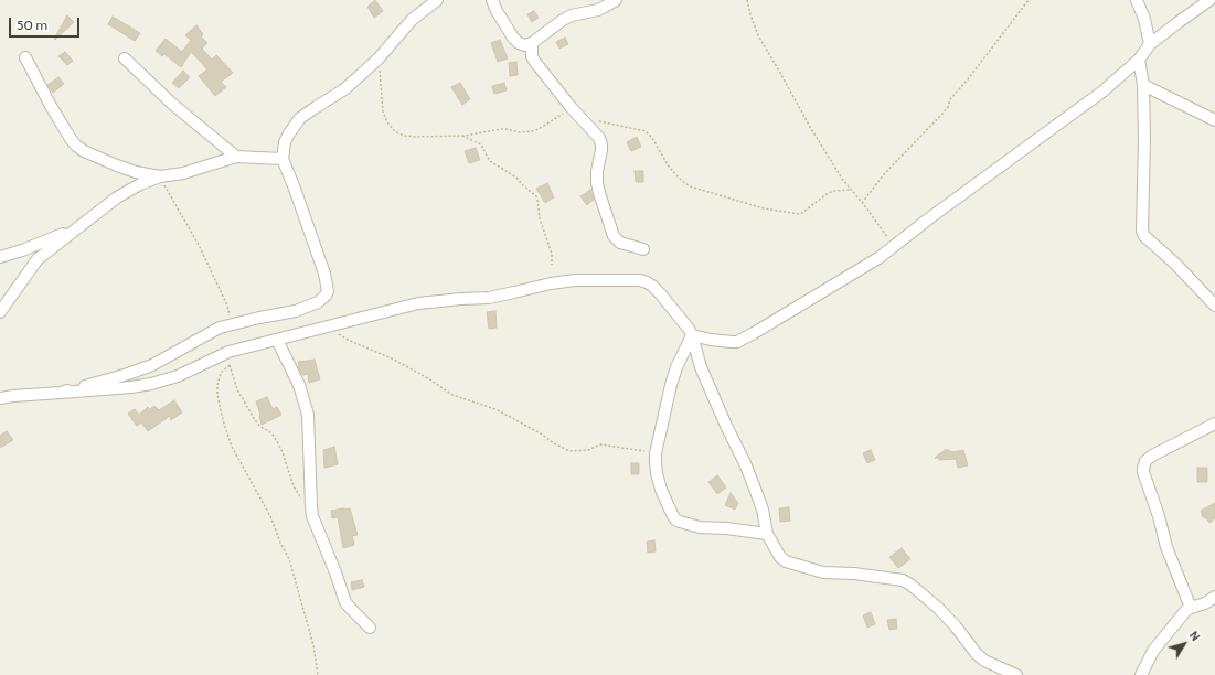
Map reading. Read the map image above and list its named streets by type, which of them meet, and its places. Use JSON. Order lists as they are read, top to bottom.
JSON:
{
  "scale_bar": "50 m",
  "north": "top right"
}
